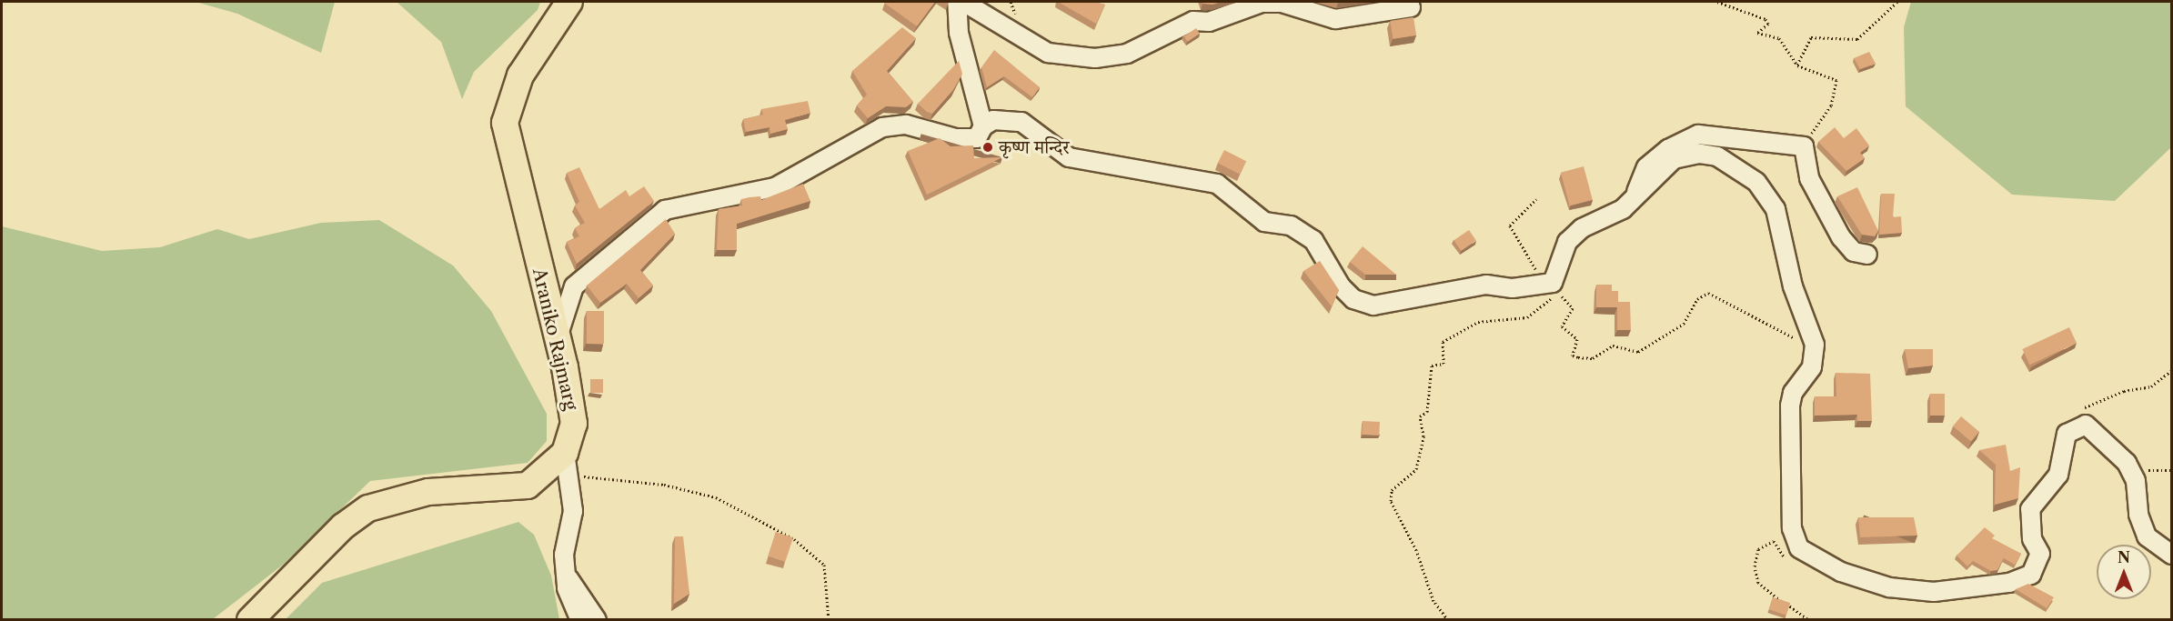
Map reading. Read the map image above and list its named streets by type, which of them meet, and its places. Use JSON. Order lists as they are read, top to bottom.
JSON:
{
  "streets": {
    "highway": ["Araniko Rajmarg"]
  },
  "places": ["कृष्ण मन्दिर"],
  "north": "top"
}
